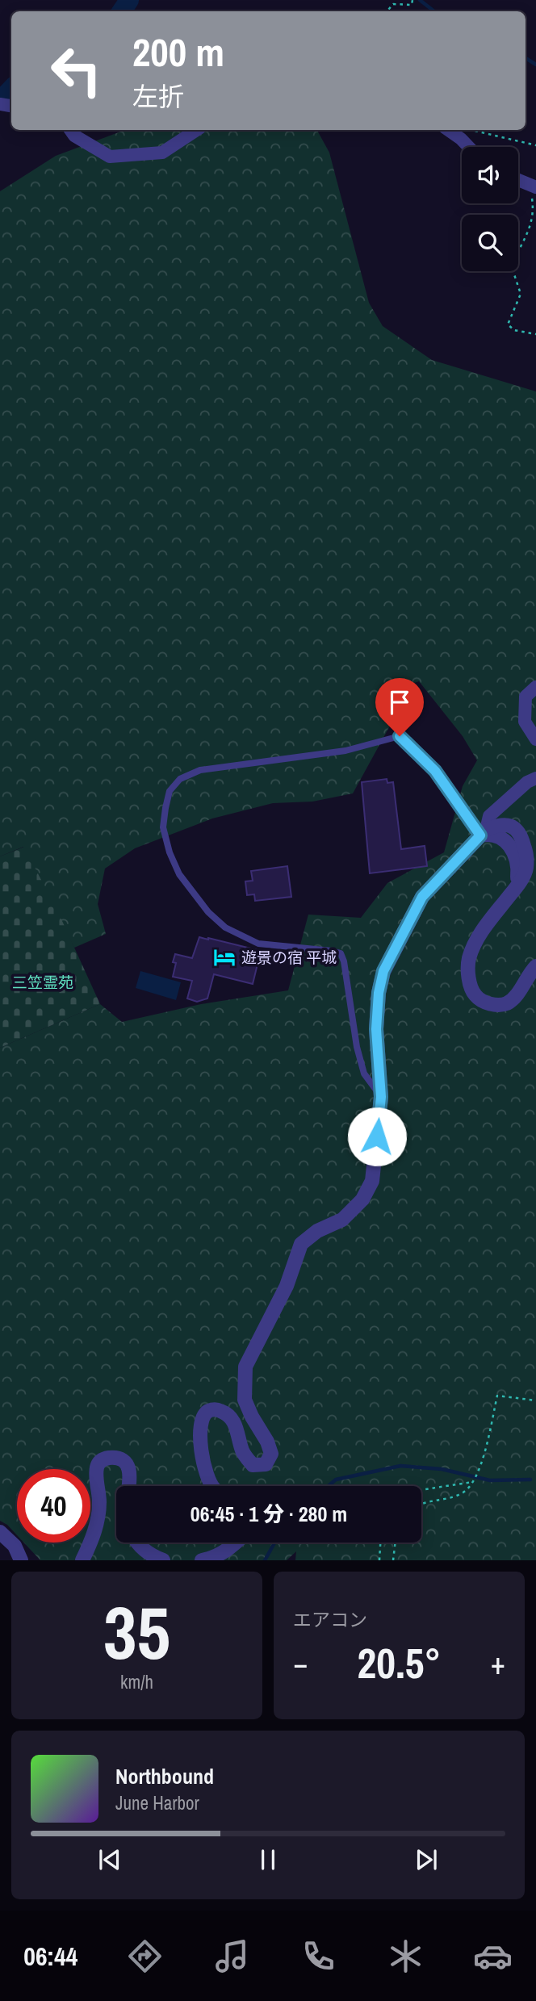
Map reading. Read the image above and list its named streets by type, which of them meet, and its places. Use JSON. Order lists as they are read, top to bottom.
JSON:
{
  "parks": ["三笠霊苑"],
  "places": {
    "hotel": ["遊景の宿 平城"]
  },
  "page": {
    "turn": ["200 m", "左折"],
    "limit": "40",
    "trip": "06:45 · 1 分 · 280 m",
    "tile": [
      ["35", "km/h"],
      "エアコン"
    ],
    "heat": ["−", "20.5°", "+"],
    "song": ["Northbound", "June Harbor"],
    "tabs": "06:44"
  }
}
